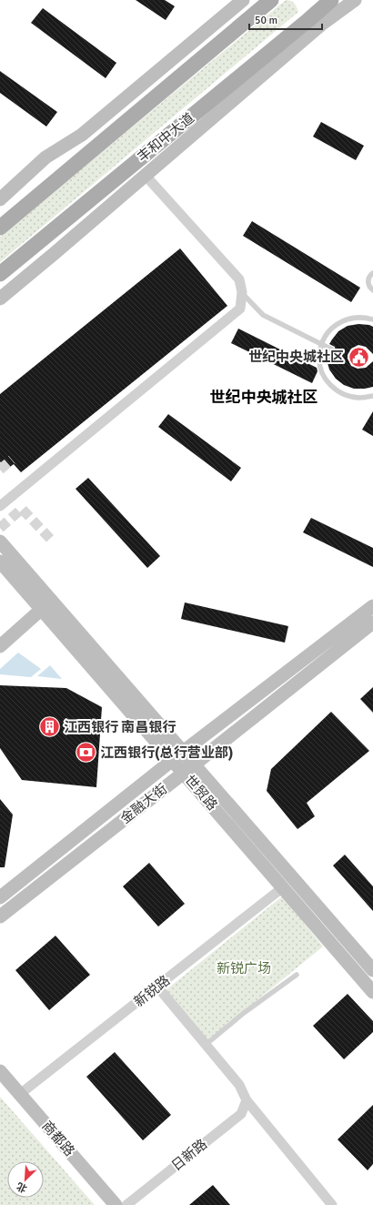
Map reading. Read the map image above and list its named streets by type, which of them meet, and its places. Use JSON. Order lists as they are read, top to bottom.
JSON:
{
  "streets": {
    "main road": [
      "丰和中大道",
      "世贸路",
      "金融大街",
      "商都路"
    ],
    "street": ["新锐路", "日新路"]
  },
  "crossings": [
    ["世贸路", "金融大街"],
    ["世贸路", "新锐路"],
    ["新锐路", "商都路"]
  ],
  "districts": ["世纪中央城社区"],
  "parks": ["新锐广场"],
  "places": {
    "public building": ["世纪中央城社区"],
    "building": ["江西银行 南昌银行"],
    "bank": ["江西银行(总行营业部)"]
  },
  "scale_bar": "50 m",
  "north": "bottom left"
}
